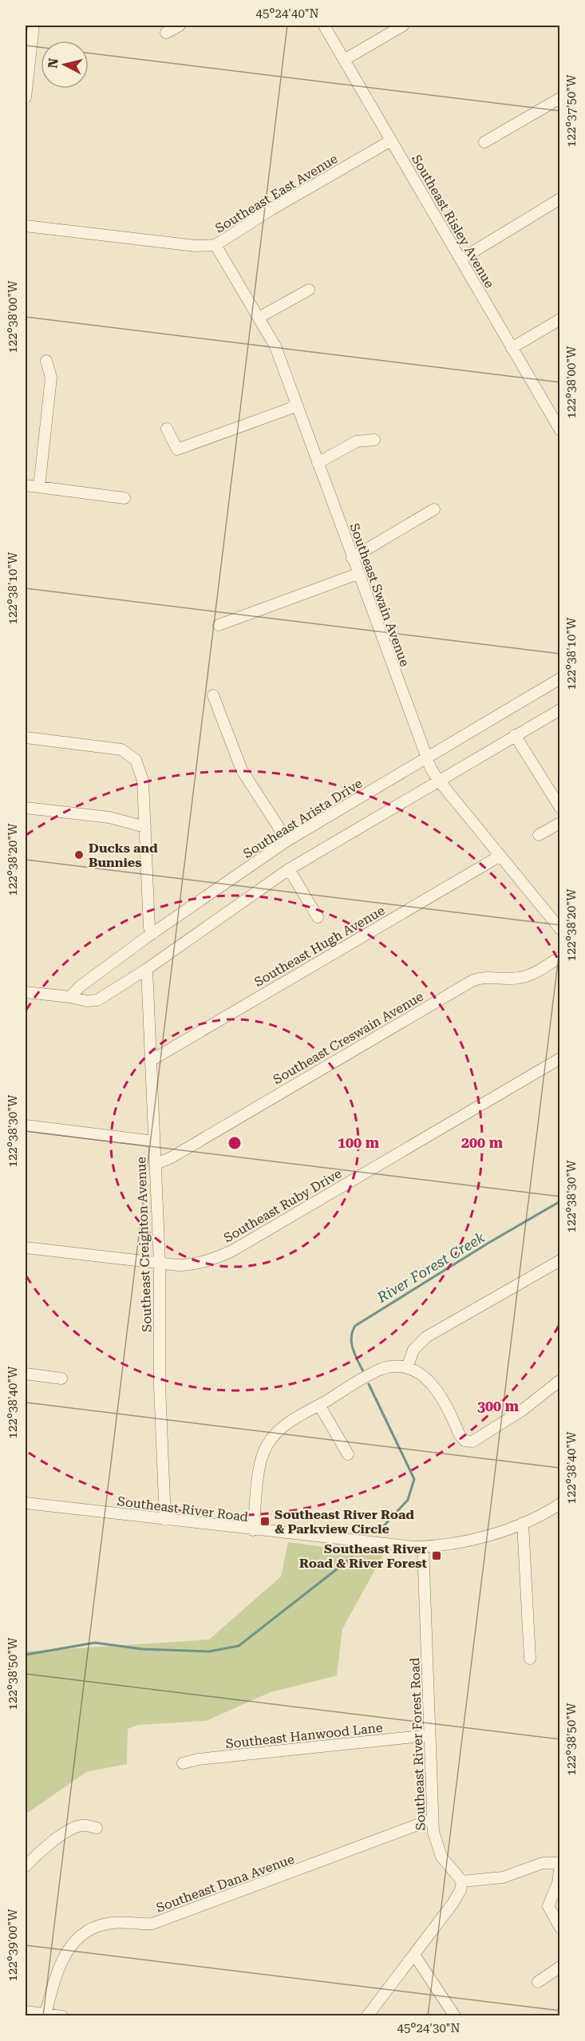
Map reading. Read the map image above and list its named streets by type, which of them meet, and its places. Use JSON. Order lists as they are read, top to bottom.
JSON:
{
  "streets": {
    "street": [
      "Southeast East Avenue",
      "Southeast Risley Avenue",
      "Southeast Swain Avenue",
      "Southeast Arista Drive",
      "Southeast Hugh Avenue",
      "Southeast Creswain Avenue",
      "Southeast Ruby Drive",
      "Southeast Creighton Avenue",
      "Southeast River Road",
      "Southeast Hanwood Lane",
      "Southeast River Forest Road",
      "Southeast Dana Avenue"
    ]
  },
  "crossings": [
    ["Southeast East Avenue", "Southeast Risley Avenue"],
    ["Southeast East Avenue", "Southeast Swain Avenue"],
    ["Southeast Swain Avenue", "Southeast Arista Drive"],
    ["Southeast Swain Avenue", "Southeast Hugh Avenue"],
    ["Southeast Hugh Avenue", "Southeast Creighton Avenue"],
    ["Southeast Creswain Avenue", "Southeast Creighton Avenue"],
    ["Southeast Ruby Drive", "Southeast Creighton Avenue"],
    ["Southeast Creighton Avenue", "Southeast River Road"],
    ["Southeast River Road", "Southeast River Forest Road"],
    ["Southeast Hanwood Lane", "Southeast River Forest Road"],
    ["Southeast River Forest Road", "Southeast Dana Avenue"]
  ],
  "water": ["River Forest Creek"],
  "places": {
    "other": ["Ducks and Bunnies"],
    "transit": ["Southeast River Road & Parkview Circle", "Southeast River Road & River Forest"]
  },
  "north": "left",
  "coordinates": [
    "45°24'40\"N",
    "122°37'50\"W",
    "122°38'00\"W",
    "122°38'10\"W",
    "122°38'20\"W",
    "122°38'30\"W",
    "122°38'40\"W",
    "122°38'50\"W",
    "122°39'00\"W",
    "45°24'30\"N"
  ],
  "rings": ["100 m", "200 m", "300 m"]
}
